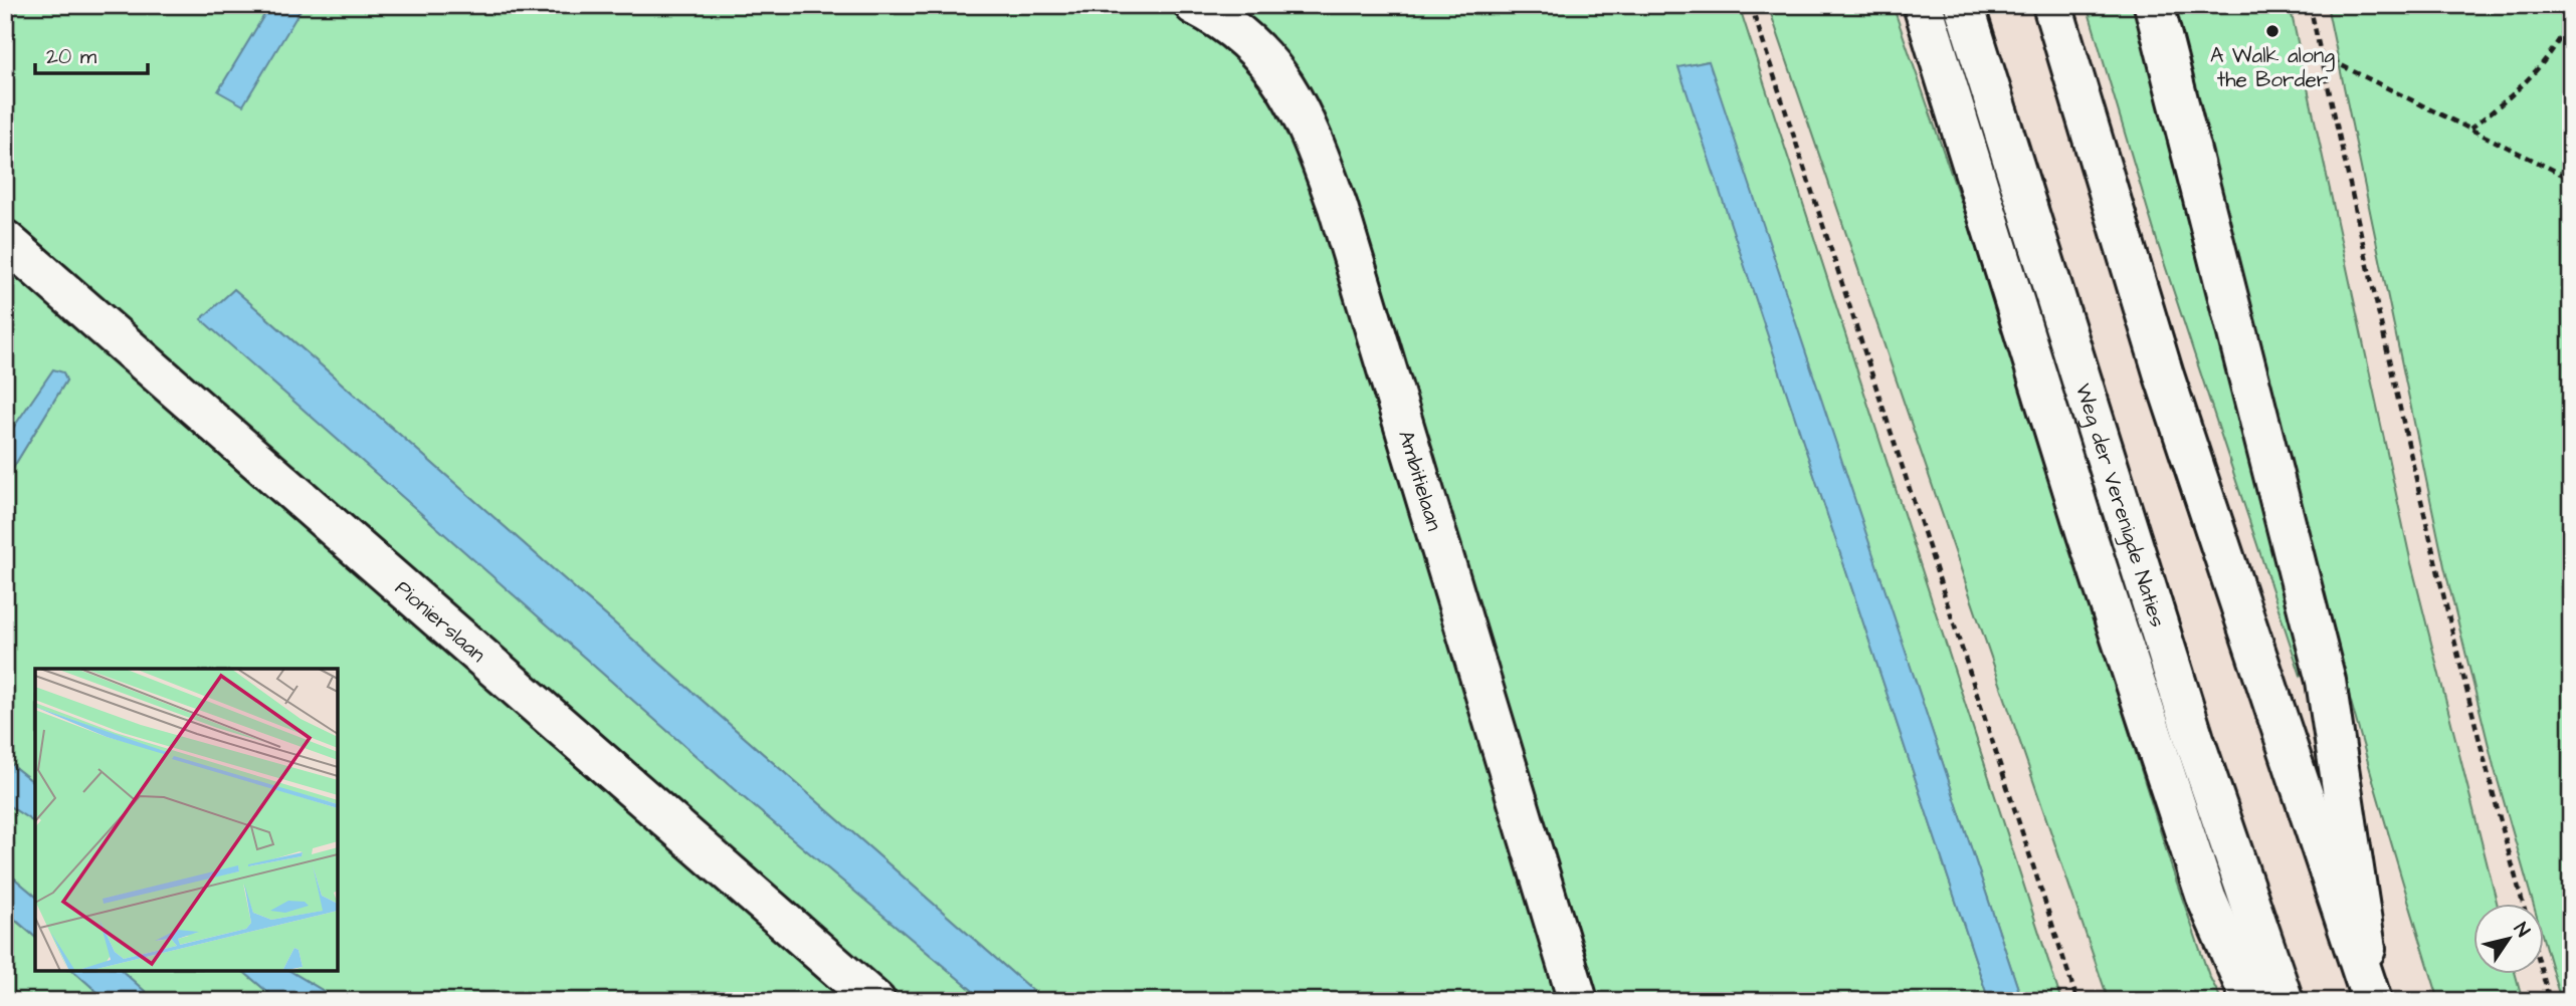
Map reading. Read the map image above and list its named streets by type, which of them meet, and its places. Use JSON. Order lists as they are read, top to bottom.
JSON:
{
  "streets": {
    "main road": ["Ambitielaan", "Weg der Verenigde Naties", "Pionierslaan"]
  },
  "places": ["A Walk along the Border"],
  "scale_bar": "20 m",
  "north": "top right"
}
